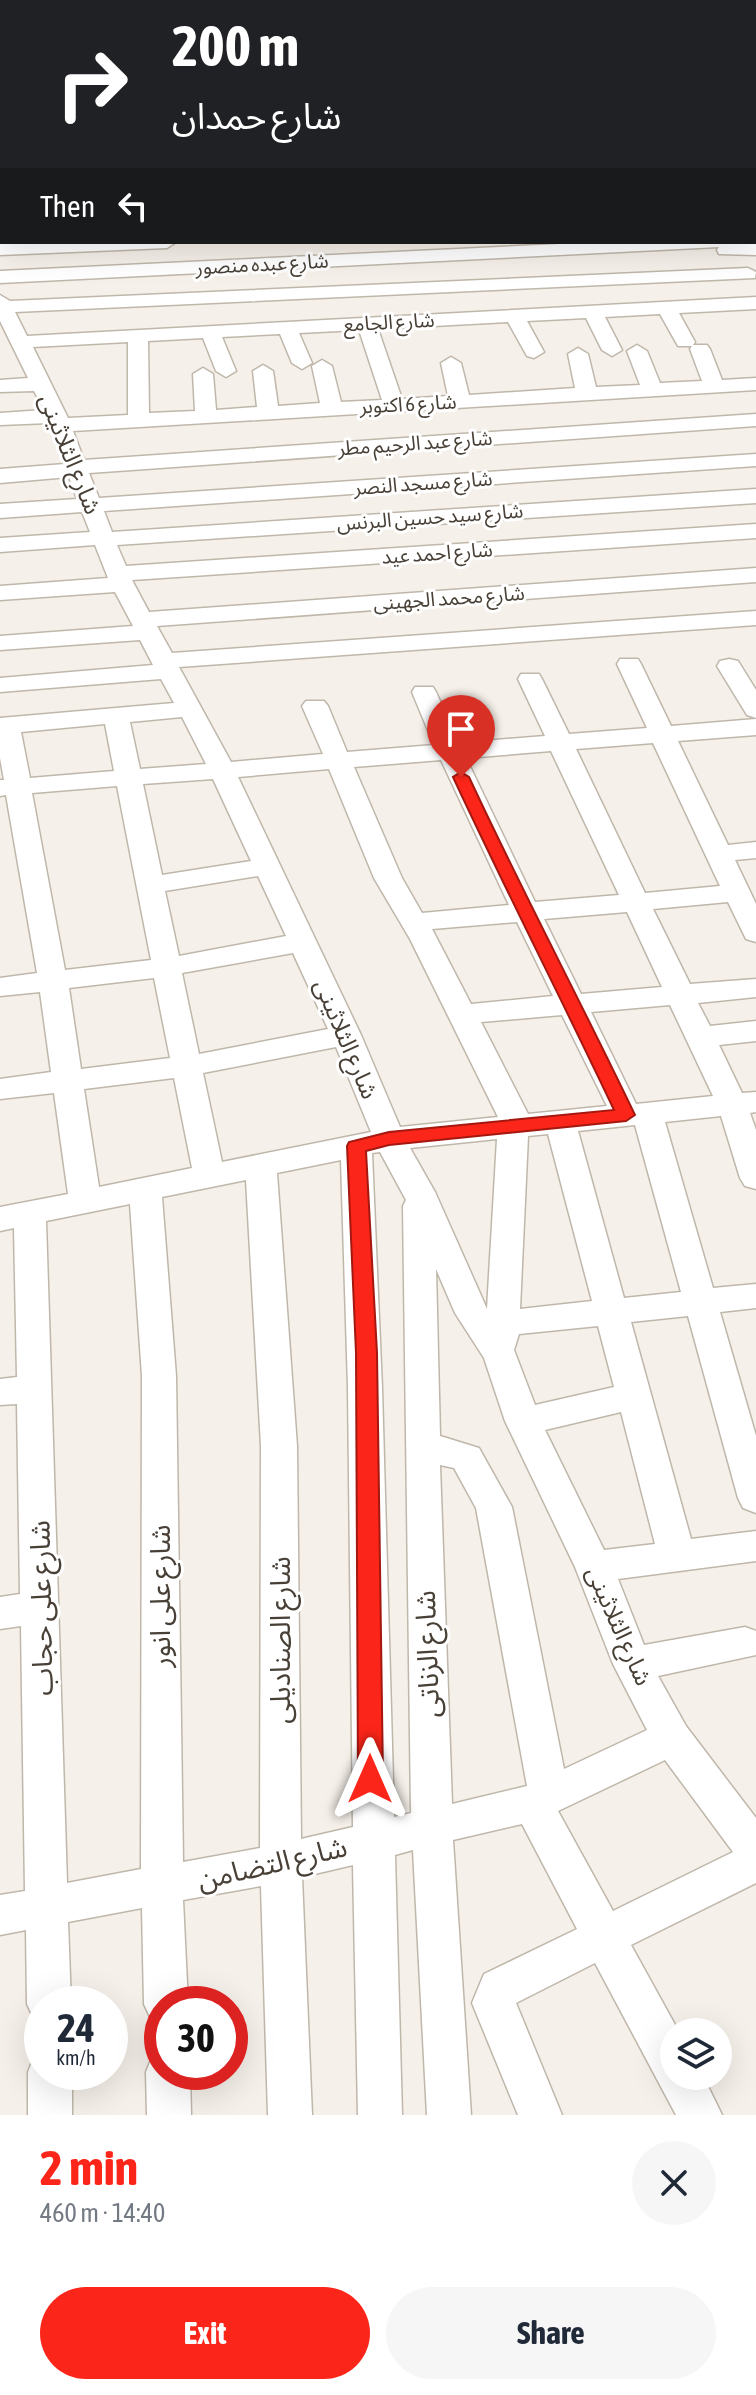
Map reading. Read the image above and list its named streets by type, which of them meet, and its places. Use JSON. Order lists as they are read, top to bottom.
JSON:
{
  "streets": {
    "street": [
      "شارع عبده منصور",
      "شارع الجامع",
      "شارع 6 اكتوبر",
      "شارع عبد الرحيم مطر",
      "شارع الثلاثينى",
      "شارع مسجد النصر",
      "شارع سيد حسين البرنس",
      "شارع احمد عيد",
      "شارع محمد الجهينى",
      "شارع على انور",
      "شارع على حجاب",
      "شارع الصناديلى",
      "شارع الزناتى",
      "شارع التضامن"
    ]
  },
  "crossings": [
    ["شارع الجامع", "شارع الثلاثينى"],
    ["شارع 6 اكتوبر", "شارع الثلاثينى"],
    ["شارع عبد الرحيم مطر", "شارع الثلاثينى"],
    ["شارع الثلاثينى", "شارع مسجد النصر"],
    ["شارع الثلاثينى", "شارع سيد حسين البرنس"],
    ["شارع الثلاثينى", "شارع احمد عيد"],
    ["شارع الثلاثينى", "شارع محمد الجهينى"],
    ["شارع الثلاثينى", "شارع الزناتى"],
    ["شارع الثلاثينى", "شارع التضامن"],
    ["شارع على انور", "شارع التضامن"],
    ["شارع على حجاب", "شارع التضامن"],
    ["شارع الصناديلى", "شارع التضامن"],
    ["شارع الزناتى", "شارع التضامن"]
  ],
  "page": {
    "turn": ["200 m", "شارع حمدان"],
    "then": "Then",
    "speed": "24 km/h",
    "limit": "30",
    "heading": ["2 min", "460 m · 14:40"],
    "buttons": ["Exit", "Share"]
  }
}
